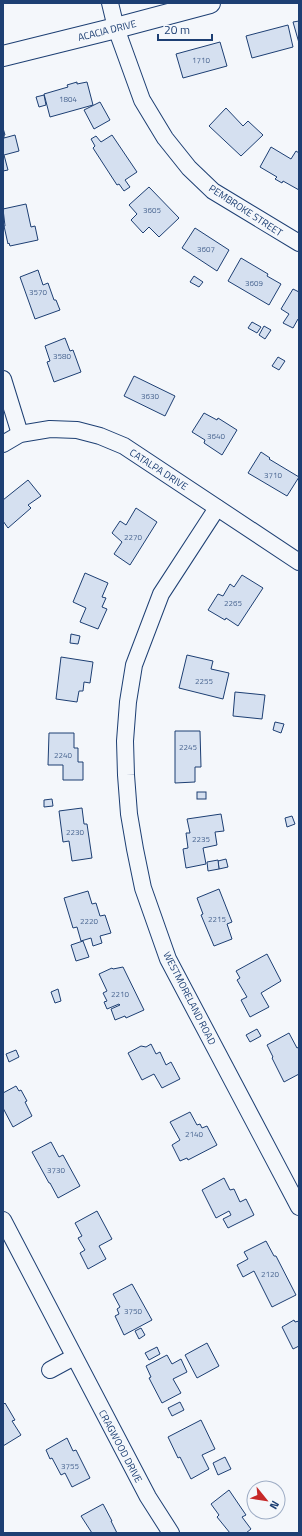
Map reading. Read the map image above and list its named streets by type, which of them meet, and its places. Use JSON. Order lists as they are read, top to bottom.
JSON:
{
  "streets": {
    "street": [
      "ACACIA DRIVE",
      "PEMBROKE STREET",
      "CATALPA DRIVE",
      "WESTMORELAND ROAD",
      "CRAGWOOD DRIVE"
    ]
  },
  "crossings": [
    ["ACACIA DRIVE", "PEMBROKE STREET"],
    ["CATALPA DRIVE", "WESTMORELAND ROAD"]
  ],
  "house_numbers": [
    "1710",
    "1804",
    "3605",
    "3607",
    "3609",
    "3570",
    "3580",
    "3630",
    "3640",
    "3710",
    "2270",
    "2265",
    "2255",
    "2245",
    "2240",
    "2230",
    "2235",
    "2215",
    "2220",
    "2210",
    "2140",
    "3730",
    "2120",
    "3750",
    "3755"
  ],
  "scale_bar": "20 m",
  "north": "bottom right"
}
